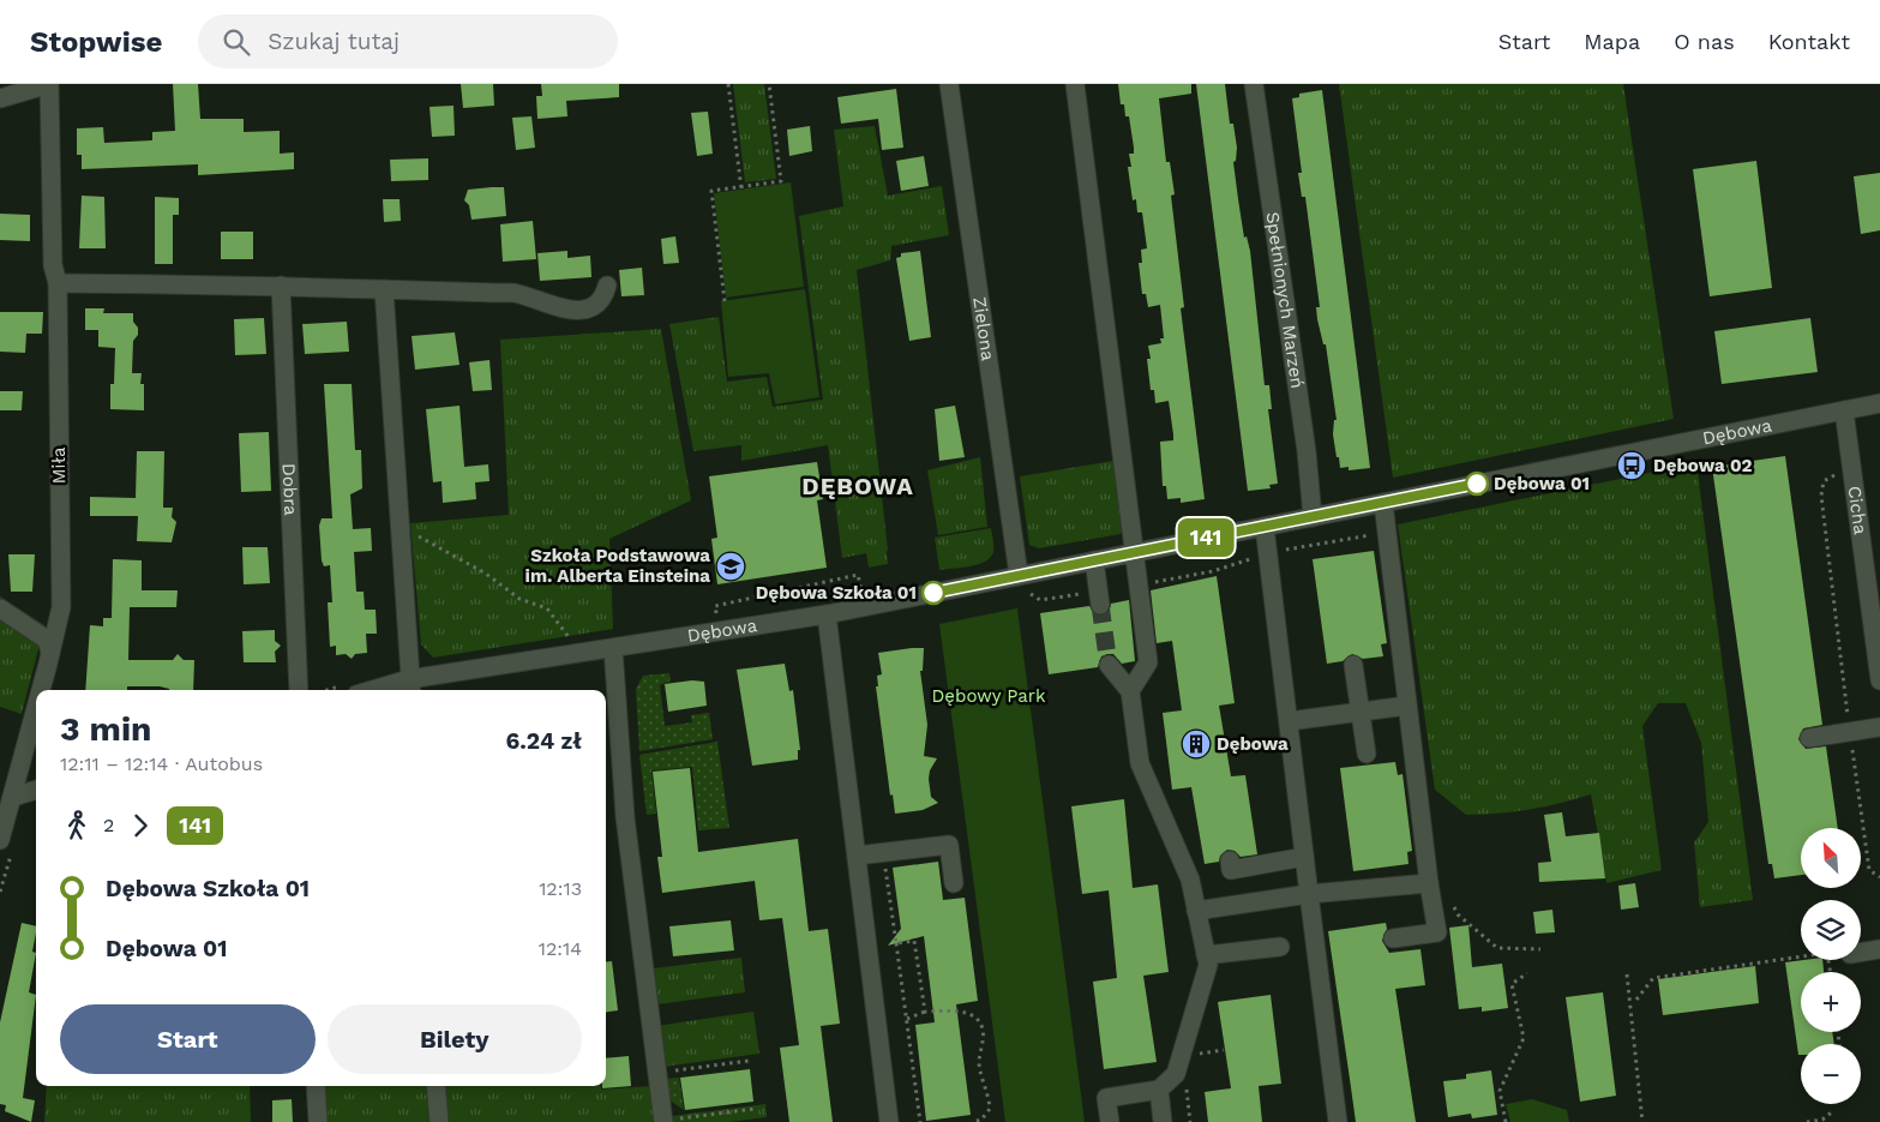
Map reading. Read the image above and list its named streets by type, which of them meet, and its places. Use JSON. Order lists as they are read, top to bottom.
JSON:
{
  "streets": {
    "street": [
      "Spełnionych Marzeń",
      "Zielona",
      "Dębowa",
      "Miła",
      "Dobra",
      "Cicha"
    ]
  },
  "crossings": [
    ["Spełnionych Marzeń", "Dębowa"],
    ["Zielona", "Dębowa"],
    ["Dębowa", "Cicha"]
  ],
  "districts": ["DĘBOWA"],
  "parks": ["Dębowy Park"],
  "places": {
    "bus stop": ["Dębowa 02"],
    "other": ["Dębowa 01", "Dębowa Szkoła 01"],
    "school or university": ["Szkoła Podstawowa im. Alberta Einsteina"],
    "building": ["Dębowa"]
  },
  "lines": ["bus line 141"],
  "north": "top left",
  "page": {
    "header": "Stopwise",
    "search": "Szukaj tutaj",
    "nav": [
      "Start",
      "Mapa",
      "O nas",
      "Kontakt"
    ],
    "on_map": "141",
    "heading": ["3 min", "12:11 – 12:14 · Autobus", "6.24 zł"],
    "legs": ["2", "141"],
    "map_buttons": ["+", "−"],
    "list": [
      {
        "name": "Dębowa Szkoła 01",
        "value": "12:13"
      },
      {
        "name": "Dębowa 01",
        "value": "12:14"
      }
    ],
    "buttons": ["Start", "Bilety"]
  }
}
